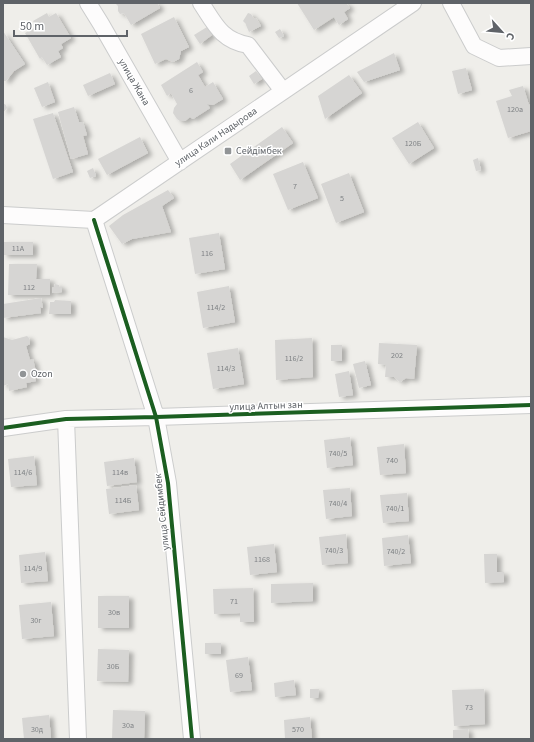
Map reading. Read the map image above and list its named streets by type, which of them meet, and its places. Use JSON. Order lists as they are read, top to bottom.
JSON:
{
  "streets": {
    "street": [
      "улица Жана",
      "улица Кали Надырова",
      "улица Алтын зан",
      "улица Сейдимбек"
    ]
  },
  "crossings": [
    ["улица Жана", "улица Кали Надырова"],
    ["улица Кали Надырова", "улица Сейдимбек"],
    ["улица Алтын зан", "улица Сейдимбек"]
  ],
  "places": {
    "transit": ["Сейдімбек"],
    "other": ["Ozon"]
  },
  "house_numbers": [
    "6",
    "120а",
    "120Б",
    "7",
    "5",
    "11А",
    "116",
    "112",
    "114/2",
    "202",
    "116/2",
    "114/3",
    "740/5",
    "740",
    "114/6",
    "114в",
    "114Б",
    "740/4",
    "740/1",
    "740/3",
    "740/2",
    "1168",
    "114/9",
    "71",
    "30в",
    "30г",
    "30Б",
    "69",
    "73",
    "30а",
    "30д",
    "570"
  ],
  "scale_bar": "50 m",
  "north": "bottom right"
}
